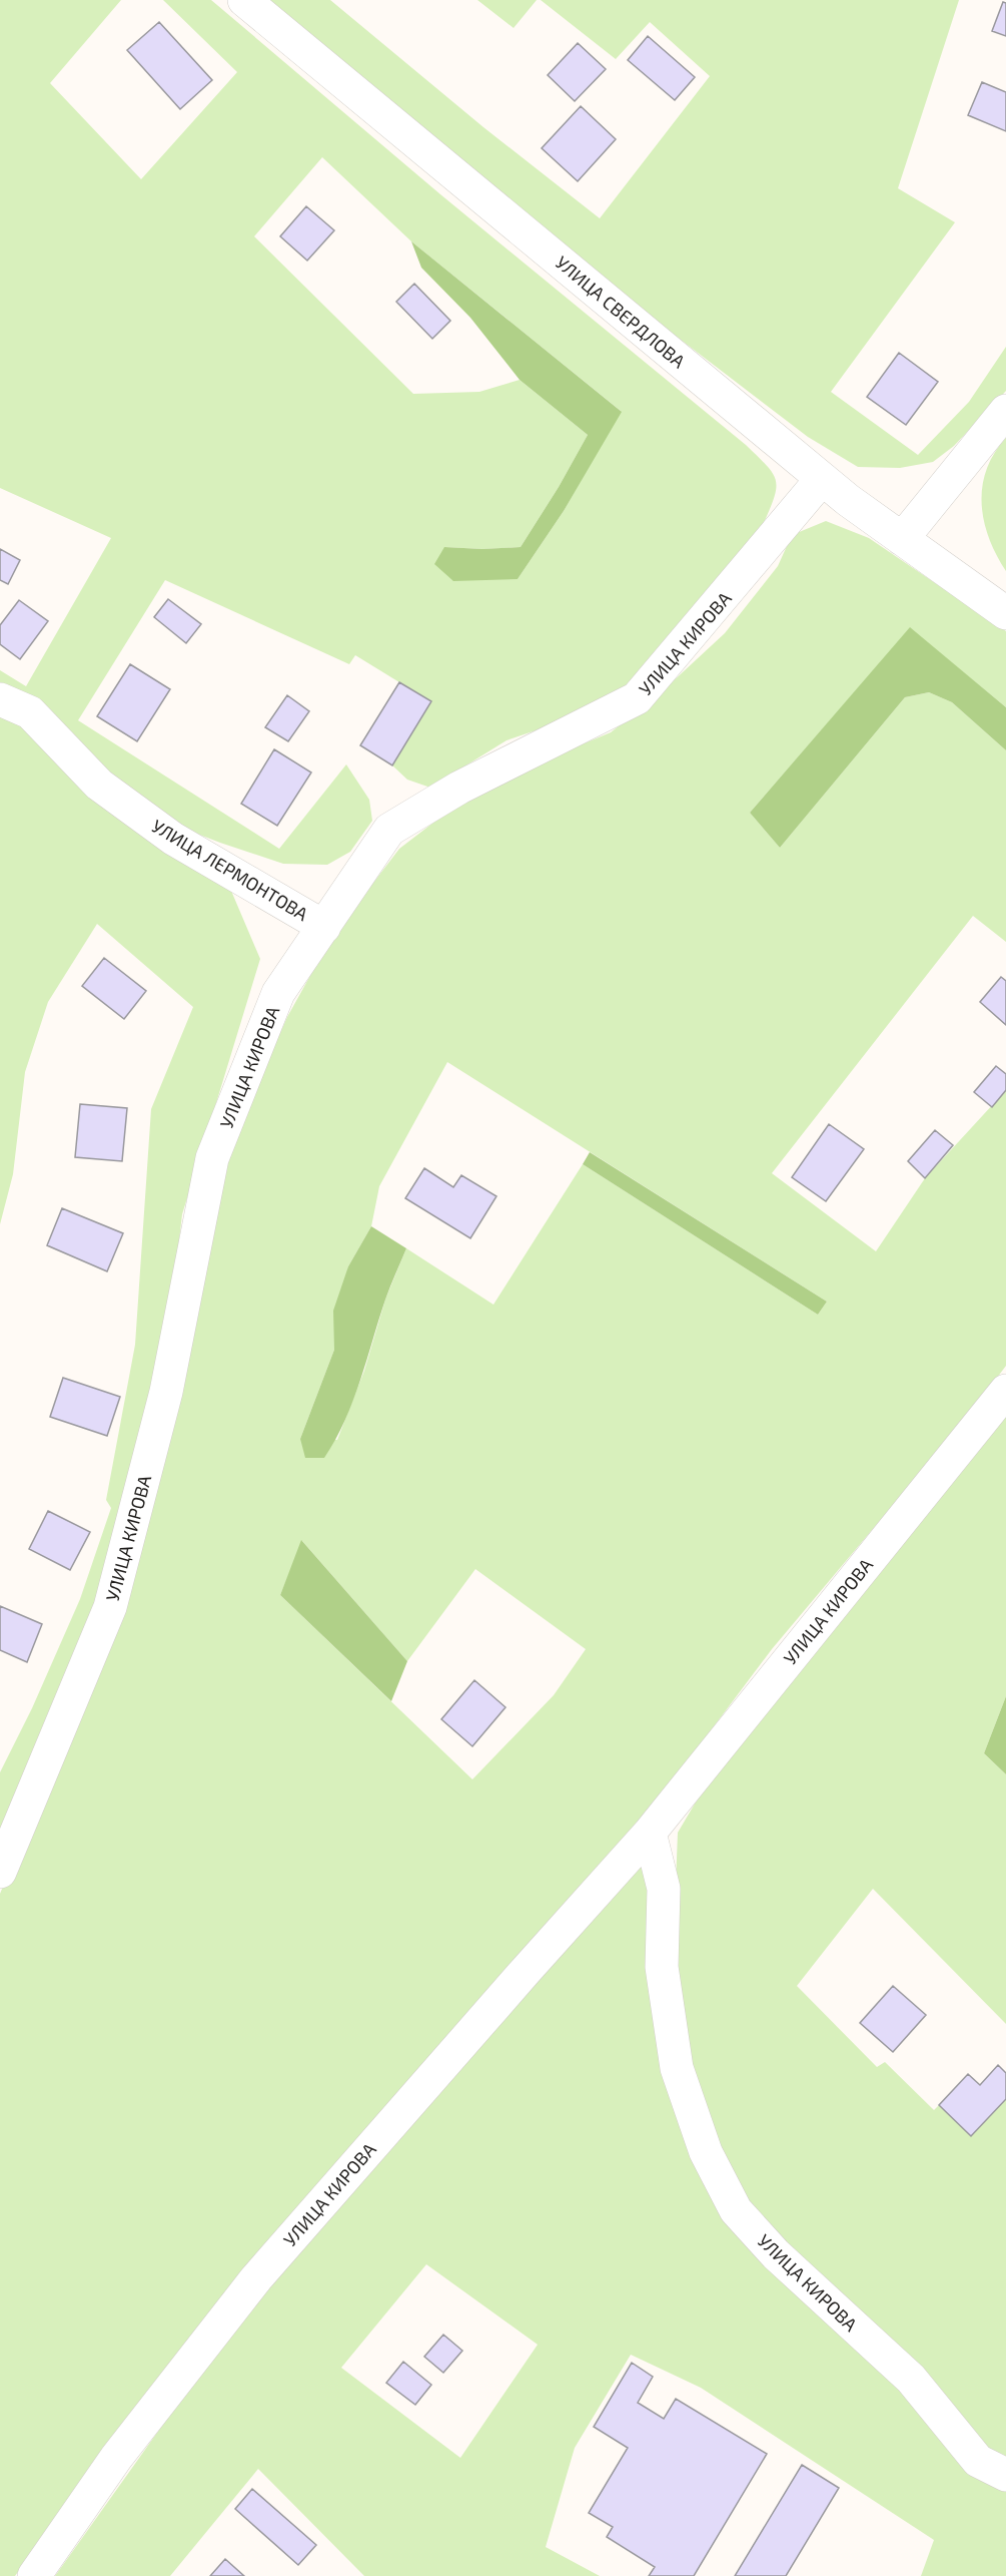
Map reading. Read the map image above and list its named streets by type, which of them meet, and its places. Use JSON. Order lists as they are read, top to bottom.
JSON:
{
  "streets": {
    "street": ["УЛИЦА СВЕРДЛОВА", "УЛИЦА КИРОВА", "УЛИЦА ЛЕРМОНТОВА"]
  },
  "crossings": [
    ["УЛИЦА СВЕРДЛОВА", "УЛИЦА КИРОВА"],
    ["УЛИЦА КИРОВА", "УЛИЦА ЛЕРМОНТОВА"]
  ]
}
